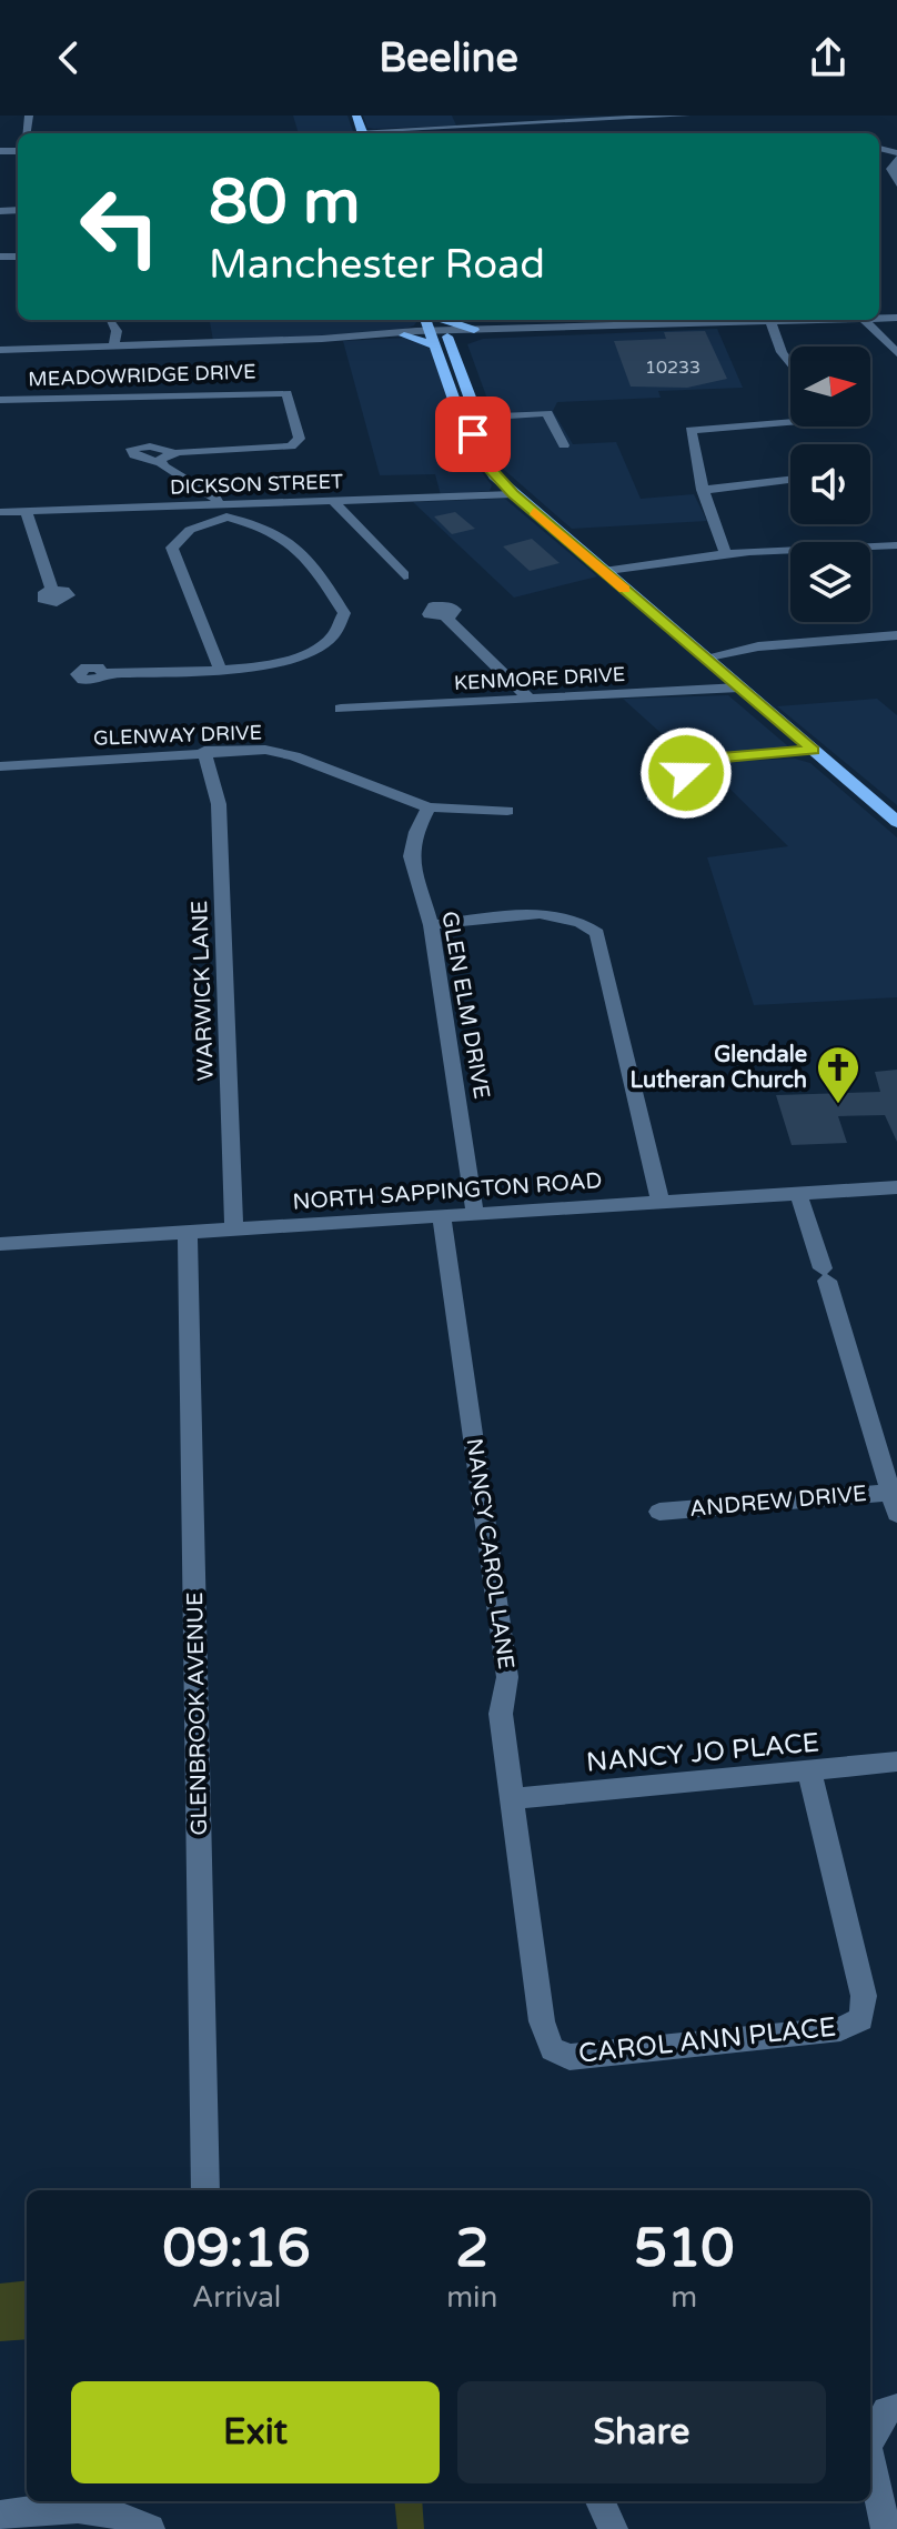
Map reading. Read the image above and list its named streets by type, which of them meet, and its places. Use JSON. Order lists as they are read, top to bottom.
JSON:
{
  "streets": {
    "street": [
      "MEADOWRIDGE DRIVE",
      "DICKSON STREET",
      "KENMORE DRIVE",
      "GLENWAY DRIVE",
      "WARWICK LANE",
      "GLEN ELM DRIVE",
      "NORTH SAPPINGTON ROAD",
      "ANDREW DRIVE",
      "NANCY CAROL LANE",
      "GLENBROOK AVENUE",
      "NANCY JO PLACE",
      "CAROL ANN PLACE"
    ]
  },
  "crossings": [
    ["GLENWAY DRIVE", "WARWICK LANE"],
    ["GLENWAY DRIVE", "GLEN ELM DRIVE"],
    ["WARWICK LANE", "NORTH SAPPINGTON ROAD"],
    ["GLEN ELM DRIVE", "NORTH SAPPINGTON ROAD"],
    ["NORTH SAPPINGTON ROAD", "NANCY CAROL LANE"],
    ["NORTH SAPPINGTON ROAD", "GLENBROOK AVENUE"],
    ["NANCY CAROL LANE", "NANCY JO PLACE"],
    ["NANCY CAROL LANE", "CAROL ANN PLACE"],
    ["NANCY JO PLACE", "CAROL ANN PLACE"]
  ],
  "places": {
    "church": ["Glendale Lutheran Church"]
  },
  "house_numbers": ["10233"],
  "north": "right",
  "page": {
    "header": "Beeline",
    "turn": ["80 m", "Manchester Road"],
    "eta": [
      "09:16",
      "Arrival",
      "2",
      "min",
      "510",
      "m"
    ],
    "buttons": ["Exit", "Share"]
  }
}
